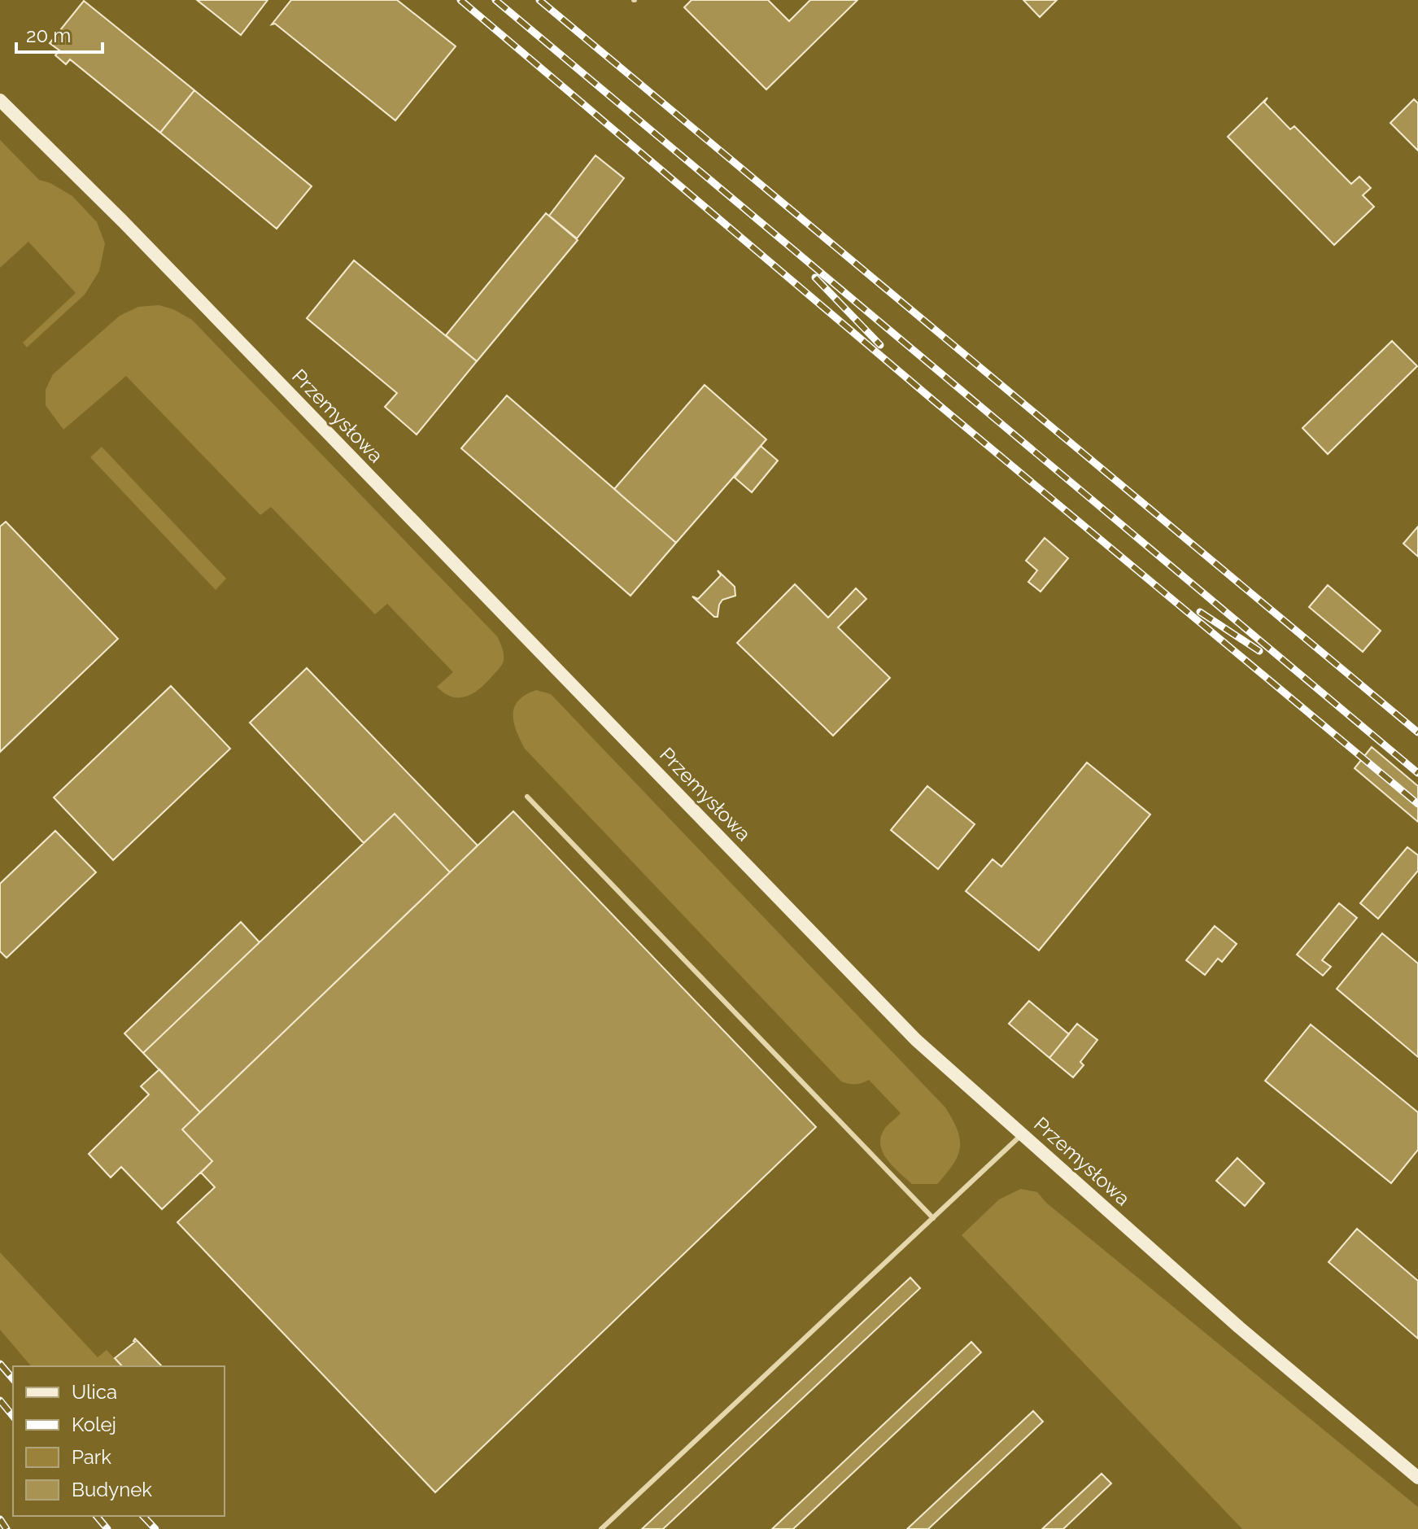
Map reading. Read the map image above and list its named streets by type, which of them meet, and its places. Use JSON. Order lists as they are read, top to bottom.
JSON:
{
  "streets": {
    "street": ["Przemysłowa"]
  },
  "legend": [
    "Ulica",
    "Kolej",
    "Park",
    "Budynek"
  ],
  "scale_bar": "20 m"
}
